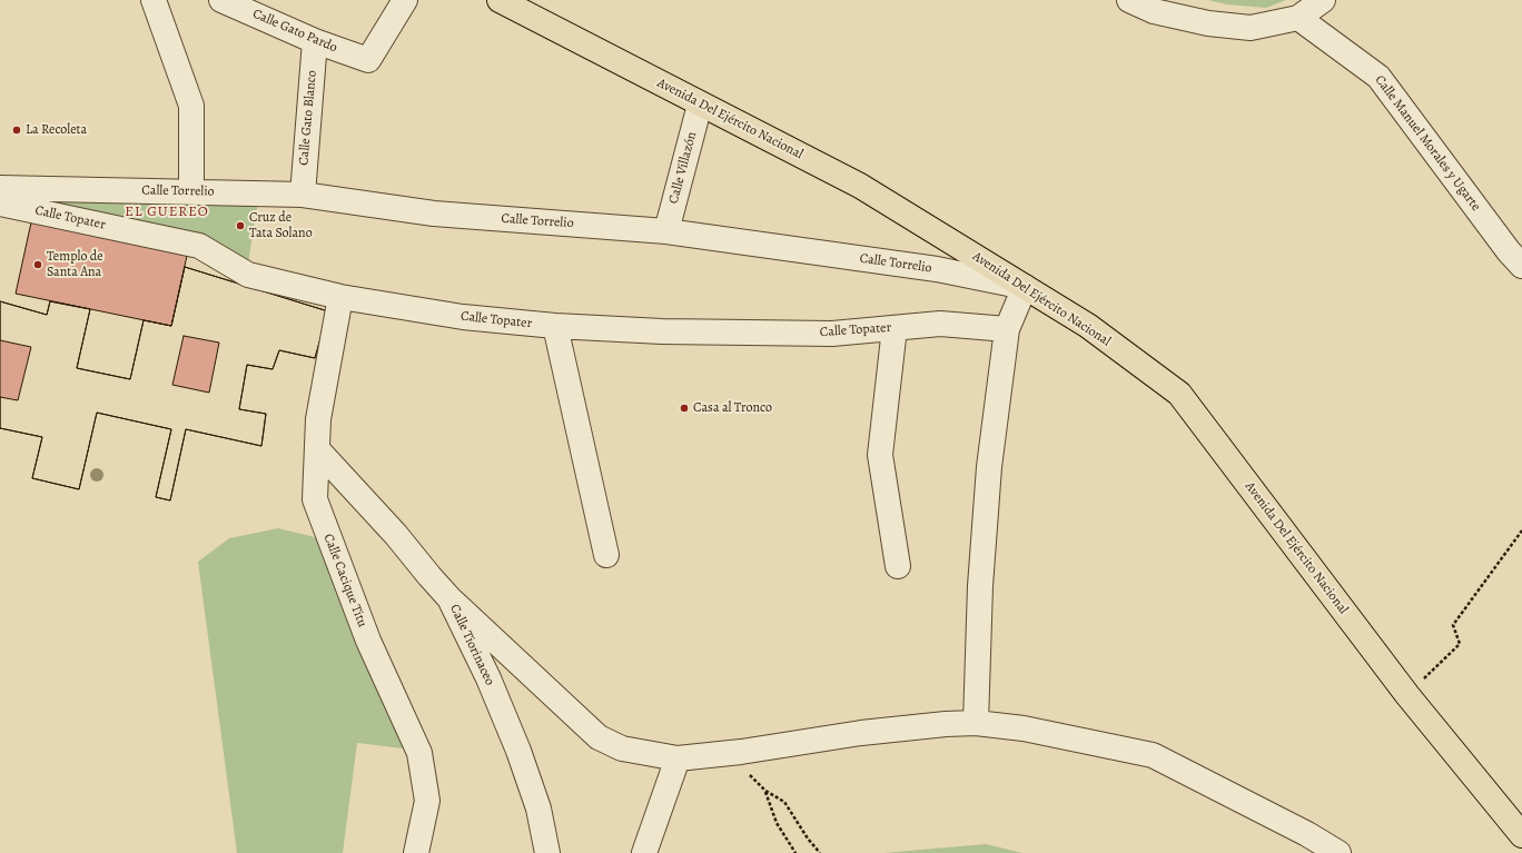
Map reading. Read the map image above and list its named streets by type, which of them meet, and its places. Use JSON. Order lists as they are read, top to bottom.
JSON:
{
  "streets": {
    "main road": ["Avenida Del Ejército Nacional"],
    "street": [
      "Calle Gato Pardo",
      "Calle Gato Blanco",
      "Calle Manuel Morales y Ugarte",
      "Calle Villazón",
      "Calle Torrelio",
      "Calle Topater",
      "Calle Cacique Titu",
      "Calle Tiorinaceo"
    ]
  },
  "crossings": [
    ["Calle Gato Pardo", "Calle Gato Blanco"],
    ["Calle Gato Blanco", "Calle Torrelio"],
    ["Avenida Del Ejército Nacional", "Calle Villazón"],
    ["Avenida Del Ejército Nacional", "Calle Torrelio"],
    ["Calle Villazón", "Calle Torrelio"],
    ["Calle Topater", "Calle Cacique Titu"],
    ["Calle Cacique Titu", "Calle Tiorinaceo"]
  ],
  "districts": ["EL GUEREO"],
  "places": [
    "La Recoleta",
    "Cruz de Tata Solano",
    "Templo de Santa Ana",
    "Casa al Tronco"
  ]
}
